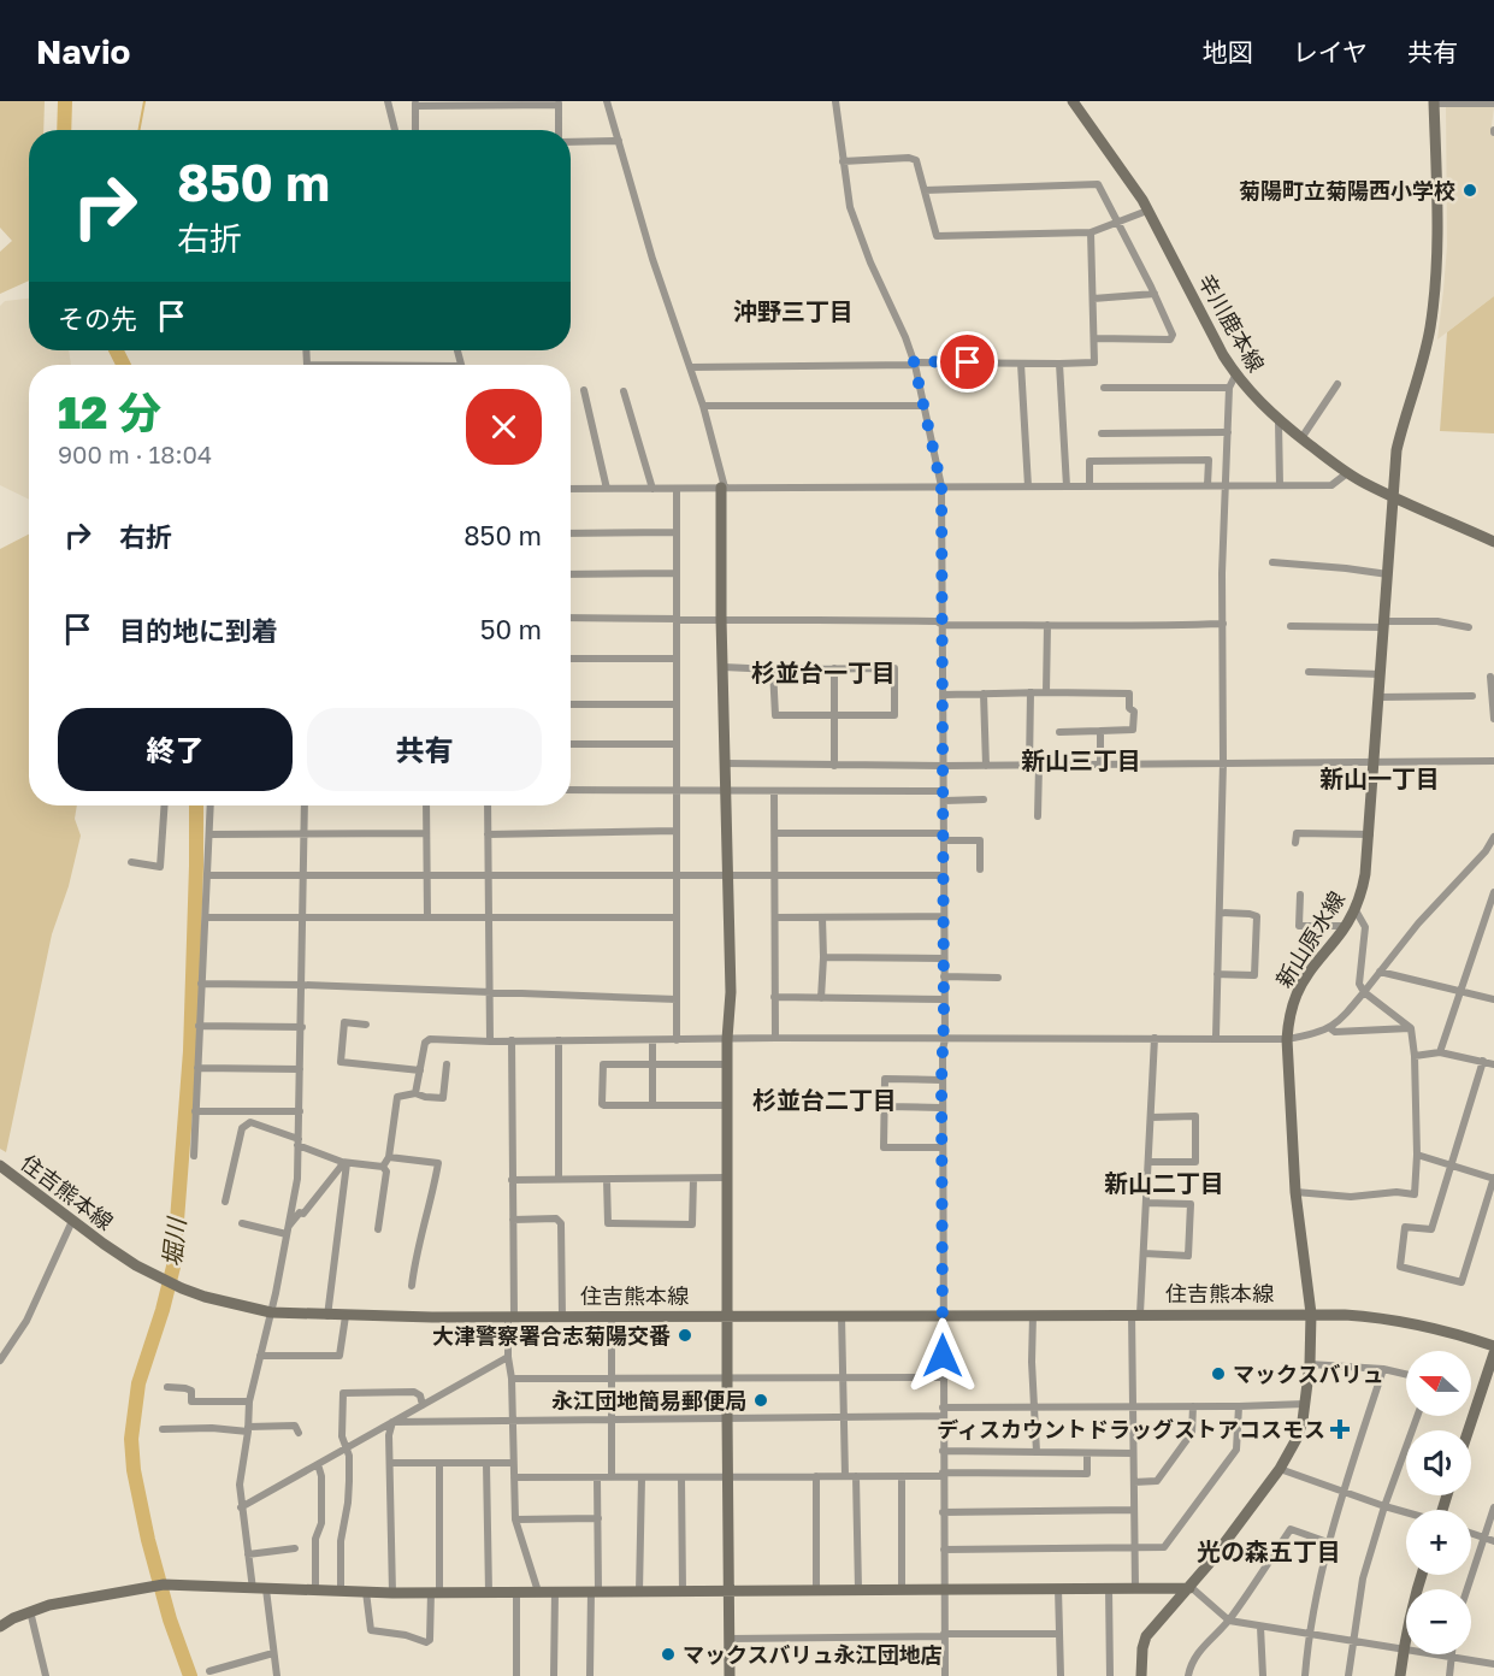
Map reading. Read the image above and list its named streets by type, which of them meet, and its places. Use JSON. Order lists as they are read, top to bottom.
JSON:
{
  "streets": {
    "main road": ["辛川鹿本線", "新山原水線", "住吉熊本線"]
  },
  "crossings": [
    ["辛川鹿本線", "新山原水線"],
    ["新山原水線", "住吉熊本線"]
  ],
  "districts": [
    "沖野三丁目",
    "杉並台一丁目",
    "新山三丁目",
    "新山一丁目",
    "杉並台二丁目",
    "新山二丁目",
    "光の森五丁目"
  ],
  "water": ["堀川"],
  "places": {
    "other": [
      "菊陽町立菊陽西小学校",
      "大津警察署合志菊陽交番",
      "マックスバリュ",
      "永江団地簡易郵便局",
      "マックスバリュ永江団地店"
    ],
    "health": ["ディスカウントドラッグストアコスモス"]
  },
  "north": "left",
  "page": {
    "header": "Navio",
    "nav": ["地図", "レイヤ", "共有"],
    "turn": ["850 m", "右折"],
    "then": "その先",
    "heading": ["12 分", "900 m · 18:04"],
    "list": [
      {
        "name": "右折",
        "value": "850 m"
      },
      {
        "name": "目的地に到着",
        "value": "50 m"
      }
    ],
    "buttons": ["終了", "共有"],
    "map_buttons": ["+", "−"]
  }
}
